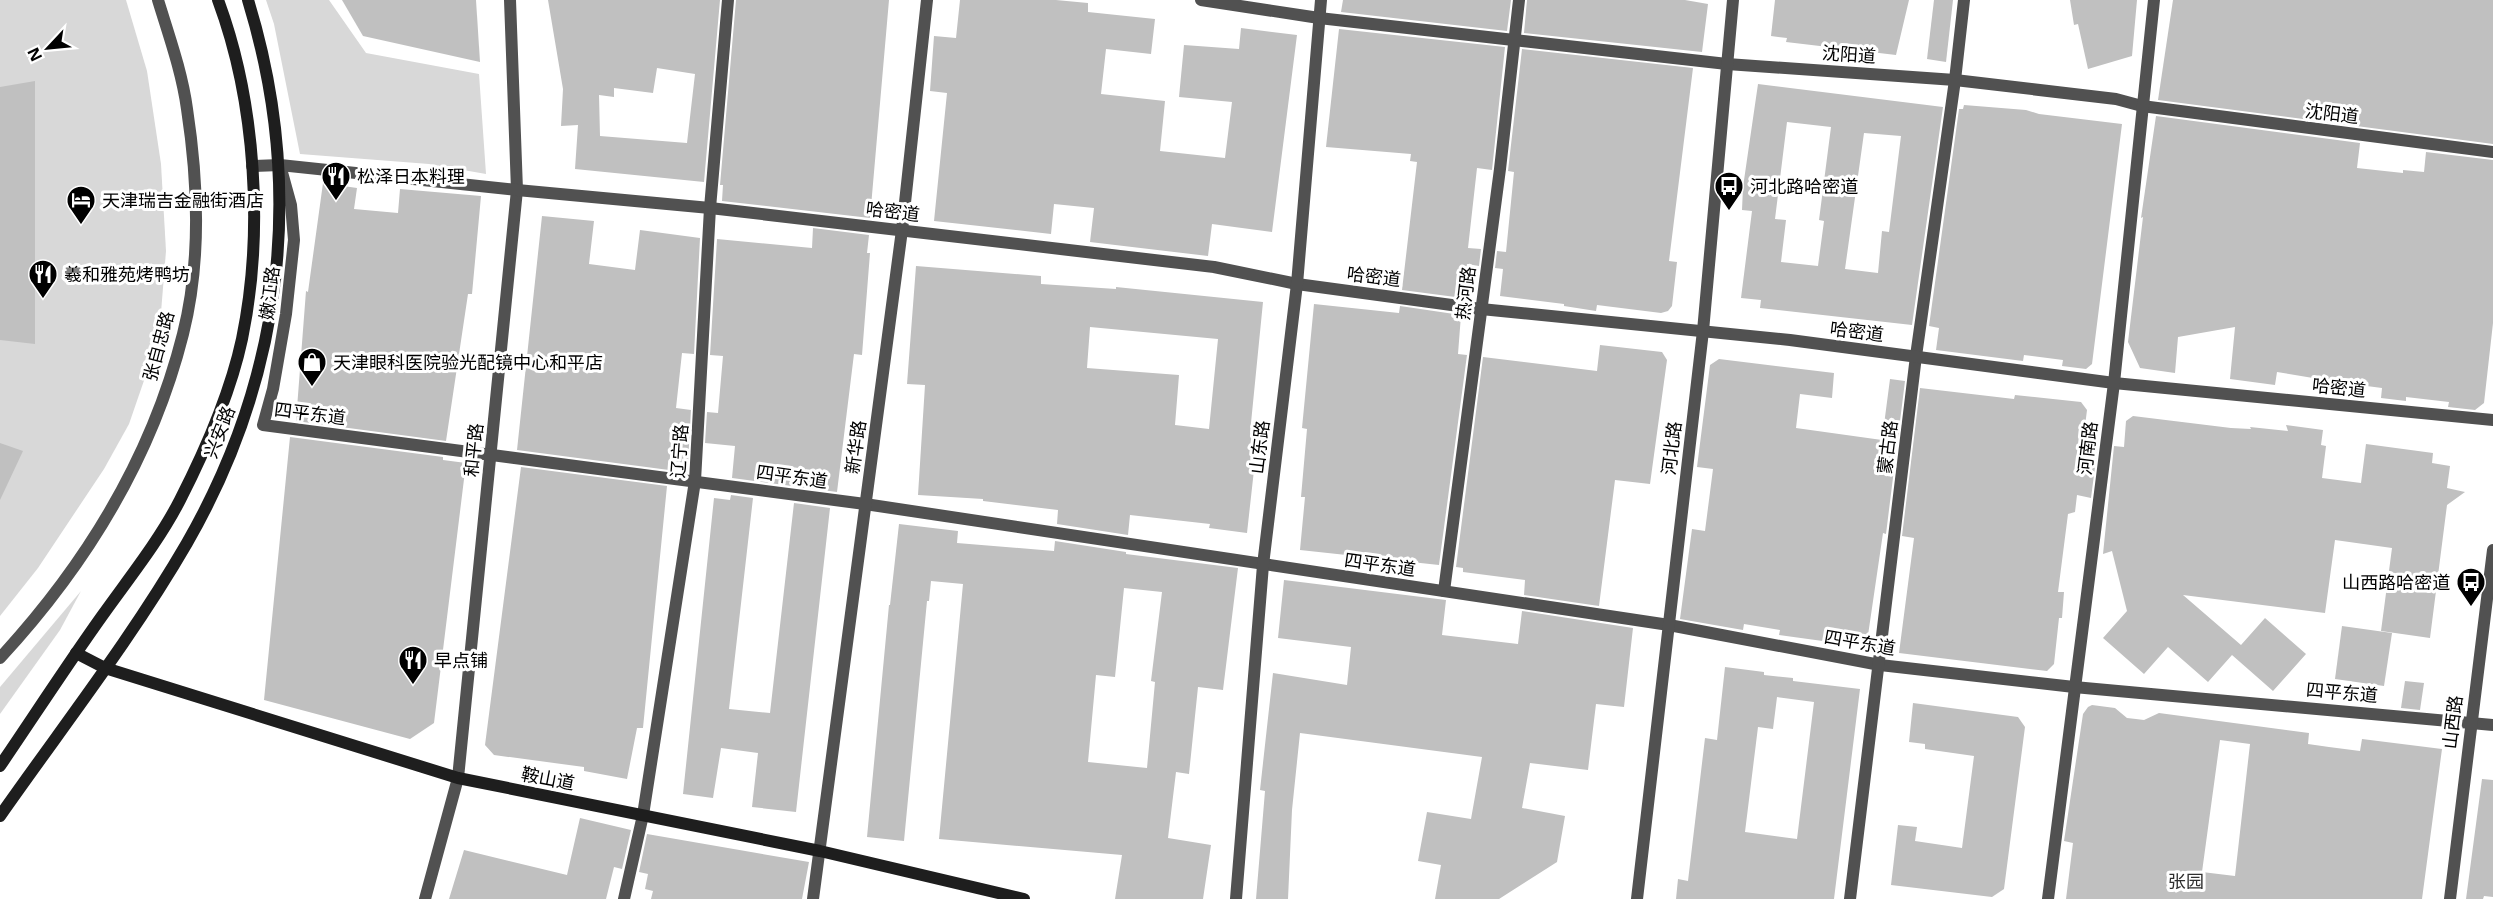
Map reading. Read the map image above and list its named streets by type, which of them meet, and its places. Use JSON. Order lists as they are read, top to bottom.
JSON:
{
  "streets": {
    "main road": ["兴安路", "鞍山道"],
    "street": [
      "沈阳道",
      "哈密道",
      "嫩江路",
      "热河路",
      "张自忠路",
      "四平东道",
      "新华路",
      "山东路",
      "蒙古路",
      "河北路",
      "河南路",
      "和平路",
      "辽宁路",
      "山西路"
    ]
  },
  "crossings": [
    ["沈阳道", "热河路"],
    ["沈阳道", "山东路"],
    ["沈阳道", "蒙古路"],
    ["沈阳道", "河北路"],
    ["沈阳道", "河南路"],
    ["哈密道", "嫩江路"],
    ["哈密道", "热河路"],
    ["哈密道", "兴安路"],
    ["哈密道", "新华路"],
    ["哈密道", "山东路"],
    ["哈密道", "蒙古路"],
    ["哈密道", "河北路"],
    ["哈密道", "河南路"],
    ["哈密道", "和平路"],
    ["哈密道", "辽宁路"],
    ["嫩江路", "四平东道"],
    ["嫩江路", "兴安路"],
    ["热河路", "四平东道"],
    ["四平东道", "新华路"],
    ["四平东道", "山东路"],
    ["四平东道", "蒙古路"],
    ["四平东道", "河北路"],
    ["四平东道", "河南路"],
    ["四平东道", "和平路"],
    ["四平东道", "辽宁路"],
    ["四平东道", "山西路"],
    ["兴安路", "鞍山道"],
    ["新华路", "鞍山道"],
    ["和平路", "鞍山道"],
    ["辽宁路", "鞍山道"]
  ],
  "parks": ["张园"],
  "places": {
    "restaurant": ["松泽日本料理", "羲和雅苑烤鸭坊", "早点铺"],
    "bus stop": ["河北路哈密道", "山西路哈密道"],
    "hotel": ["天津瑞吉金融街酒店"],
    "shop": ["天津眼科医院验光配镜中心和平店"]
  },
  "north": "bottom left"
}
